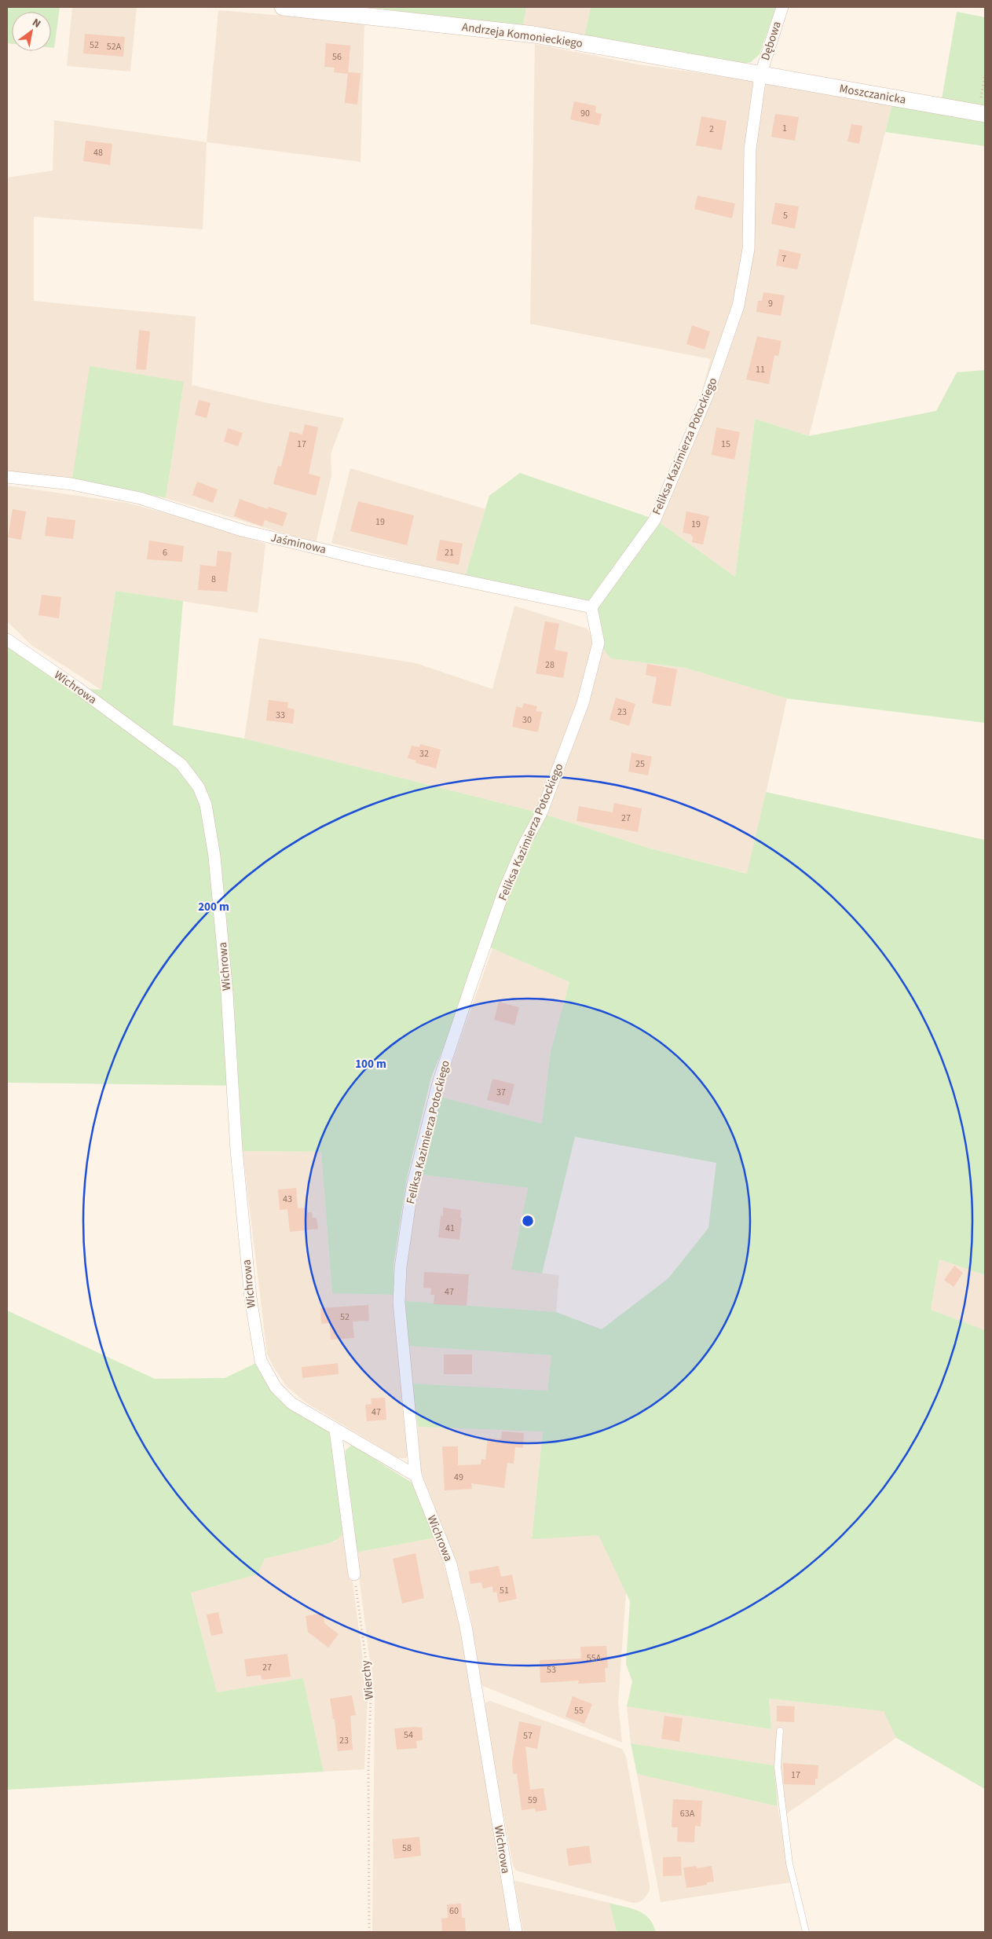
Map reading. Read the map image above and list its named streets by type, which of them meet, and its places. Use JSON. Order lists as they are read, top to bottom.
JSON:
{
  "streets": {
    "street": [
      "Andrzeja Komonieckiego",
      "Dębowa",
      "Moszczanicka",
      "Feliksa Kazimierza Potockiego",
      "Jaśminowa",
      "Wichrowa"
    ],
    "path": ["Wierchy"]
  },
  "crossings": [
    ["Andrzeja Komonieckiego", "Dębowa"],
    ["Andrzeja Komonieckiego", "Moszczanicka"],
    ["Andrzeja Komonieckiego", "Feliksa Kazimierza Potockiego"],
    ["Dębowa", "Moszczanicka"],
    ["Dębowa", "Feliksa Kazimierza Potockiego"],
    ["Moszczanicka", "Feliksa Kazimierza Potockiego"],
    ["Feliksa Kazimierza Potockiego", "Jaśminowa"],
    ["Feliksa Kazimierza Potockiego", "Wichrowa"]
  ],
  "house_numbers": [
    "52",
    "52A",
    "56",
    "90",
    "1",
    "2",
    "48",
    "5",
    "7",
    "9",
    "11",
    "17",
    "15",
    "19",
    "19",
    "6",
    "21",
    "8",
    "28",
    "23",
    "33",
    "30",
    "32",
    "25",
    "27",
    "37",
    "43",
    "41",
    "47",
    "52",
    "47",
    "49",
    "51",
    "55A",
    "27",
    "53",
    "55",
    "54",
    "57",
    "23",
    "17",
    "59",
    "63A",
    "58",
    "60"
  ],
  "north": "top right",
  "rings": ["200 m", "100 m"]
}
